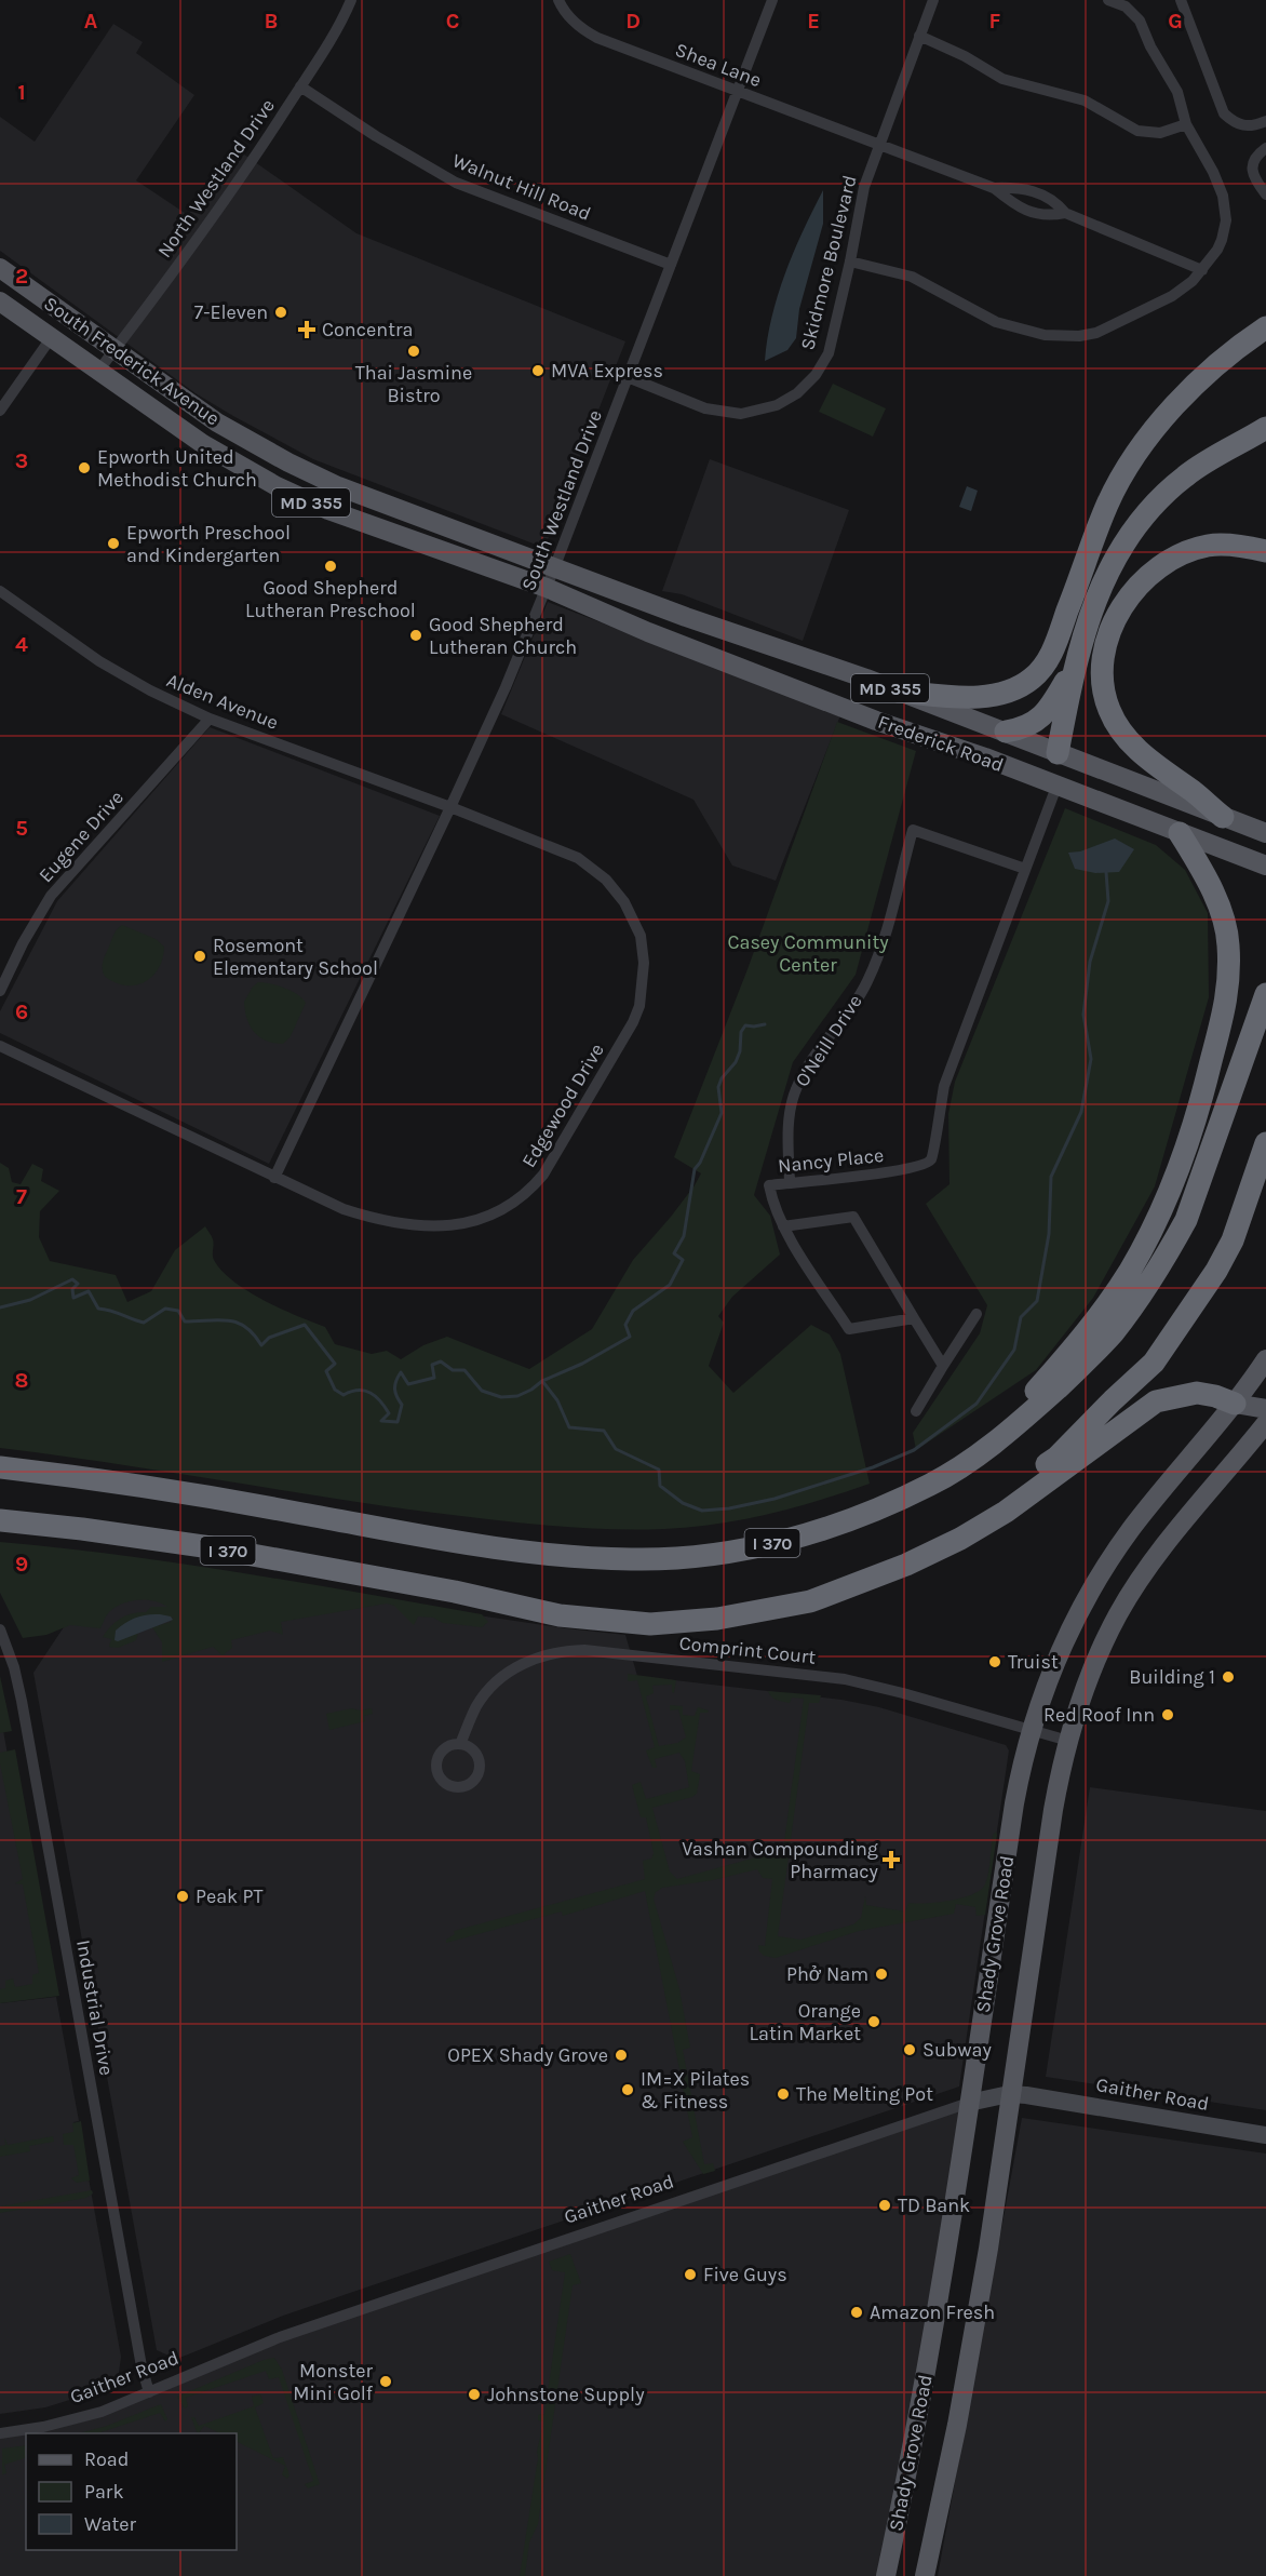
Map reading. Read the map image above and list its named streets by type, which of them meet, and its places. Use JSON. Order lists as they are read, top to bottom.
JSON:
{
  "streets": {
    "highway": ["I 370"],
    "main road": [
      "South Frederick Avenue",
      "MD 355",
      "Frederick Road",
      "Shady Grove Road",
      "Gaither Road"
    ],
    "street": [
      "Shea Lane",
      "North Westland Drive",
      "Walnut Hill Road",
      "Skidmore Boulevard",
      "South Westland Drive",
      "Alden Avenue",
      "Eugene Drive",
      "O'Neill Drive",
      "Edgewood Drive",
      "Nancy Place",
      "Comprint Court",
      "Industrial Drive"
    ]
  },
  "crossings": [
    ["Shea Lane", "Skidmore Boulevard"],
    ["Shea Lane", "South Westland Drive"],
    ["North Westland Drive", "Walnut Hill Road"],
    ["North Westland Drive", "South Frederick Avenue"],
    ["Walnut Hill Road", "South Westland Drive"],
    ["Skidmore Boulevard", "South Westland Drive"],
    ["South Frederick Avenue", "South Westland Drive"],
    ["South Frederick Avenue", "Frederick Road"],
    ["South Westland Drive", "Alden Avenue"],
    ["South Westland Drive", "Frederick Road"],
    ["South Westland Drive", "Edgewood Drive"],
    ["Alden Avenue", "Eugene Drive"],
    ["Alden Avenue", "Edgewood Drive"],
    ["O'Neill Drive", "Nancy Place"],
    ["Comprint Court", "Shady Grove Road"],
    ["Shady Grove Road", "Gaither Road"],
    ["Industrial Drive", "Gaither Road"]
  ],
  "parks": ["Casey Community Center"],
  "places": {
    "other": [
      "7-Eleven",
      "Thai Jasmine Bistro",
      "MVA Express",
      "Epworth United Methodist Church",
      "Epworth Preschool and Kindergarten",
      "Good Shepherd Lutheran Preschool",
      "Good Shepherd Lutheran Church",
      "Rosemont Elementary School",
      "Truist",
      "Building 1",
      "Red Roof Inn",
      "Peak PT",
      "Phở Nam",
      "Orange Latin Market",
      "Subway",
      "OPEX Shady Grove",
      "IM=X Pilates & Fitness",
      "The Melting Pot",
      "TD Bank",
      "Five Guys",
      "Amazon Fresh",
      "Monster Mini Golf",
      "Johnstone Supply"
    ],
    "health": ["Concentra", "Vashan Compounding Pharmacy"]
  },
  "legend": ["Road", "Park", "Water"],
  "grid": {
    "columns": [
      "A",
      "B",
      "C",
      "D",
      "E",
      "F",
      "G"
    ],
    "rows": [
      "1",
      "2",
      "3",
      "4",
      "5",
      "6",
      "7",
      "8",
      "9"
    ]
  }
}
